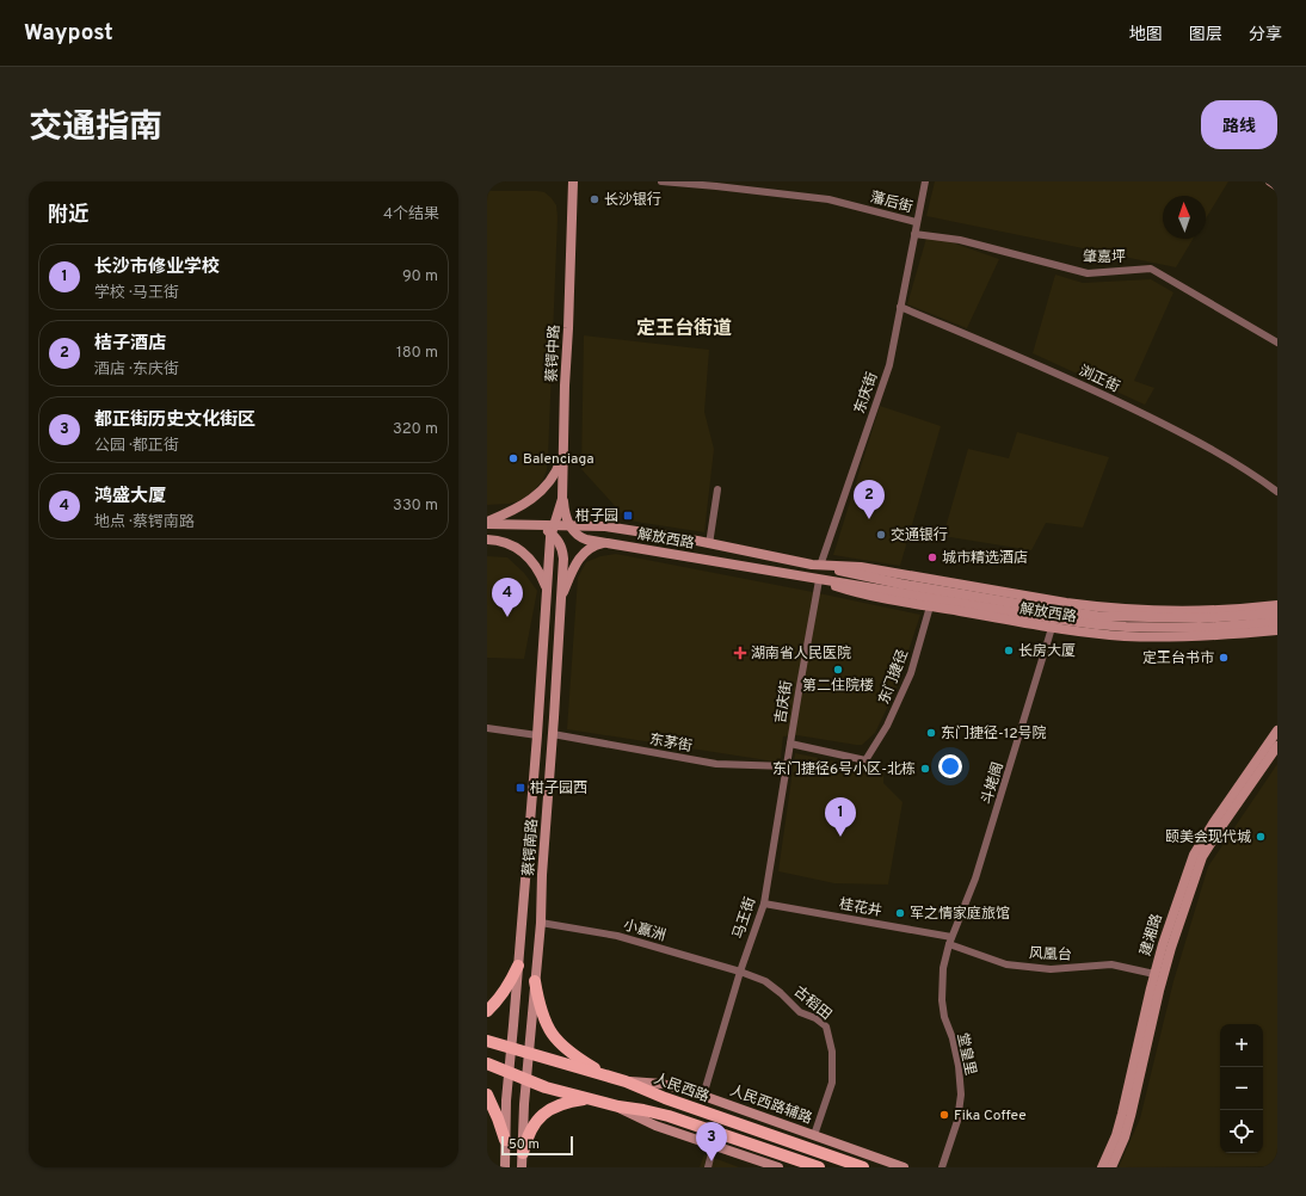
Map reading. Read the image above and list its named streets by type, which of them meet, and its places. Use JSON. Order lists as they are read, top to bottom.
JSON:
{
  "streets": {
    "main road": [
      "蔡锷中路",
      "解放西路",
      "蔡锷南路",
      "建湘路",
      "人民西路",
      "人民西路辅路"
    ],
    "street": [
      "藩后街",
      "肇嘉坪",
      "浏正街",
      "东庆街",
      "东门捷径",
      "吉庆街",
      "东茅街",
      "斗姥阁",
      "桂花井",
      "马王街",
      "小赢洲",
      "风凰台",
      "古稻田",
      "堂皇里"
    ]
  },
  "crossings": [
    ["藩后街", "东庆街"],
    ["肇嘉坪", "东庆街"],
    ["蔡锷中路", "解放西路"],
    ["蔡锷中路", "蔡锷南路"],
    ["浏正街", "东庆街"],
    ["东庆街", "解放西路"],
    ["解放西路", "东门捷径"],
    ["解放西路", "吉庆街"],
    ["解放西路", "斗姥阁"],
    ["解放西路", "蔡锷南路"],
    ["东门捷径", "吉庆街"],
    ["东门捷径", "马王街"],
    ["吉庆街", "马王街"],
    ["东茅街", "蔡锷南路"],
    ["东茅街", "马王街"],
    ["斗姥阁", "桂花井"],
    ["斗姥阁", "风凰台"],
    ["斗姥阁", "堂皇里"],
    ["蔡锷南路", "小赢洲"],
    ["蔡锷南路", "人民西路"],
    ["桂花井", "马王街"],
    ["桂花井", "风凰台"],
    ["桂花井", "堂皇里"],
    ["马王街", "小赢洲"],
    ["马王街", "古稻田"],
    ["马王街", "人民西路辅路"],
    ["小赢洲", "古稻田"],
    ["建湘路", "风凰台"],
    ["风凰台", "堂皇里"],
    ["古稻田", "人民西路辅路"],
    ["人民西路", "人民西路辅路"]
  ],
  "districts": ["定王台街道"],
  "places": {
    "other": [
      "长沙银行",
      "Balenciaga",
      "交通银行",
      "城市精选酒店",
      "长房大厦",
      "定王台书市",
      "第二住院楼",
      "东门捷径-12号院",
      "东门捷径6号小区-北栋",
      "颐美会现代城",
      "军之情家庭旅馆",
      "Fika Coffee"
    ],
    "transit": ["柑子园", "柑子园西"],
    "health": ["湖南省人民医院"]
  },
  "scale_bar": "50 m",
  "north": "top",
  "page": {
    "header": "Waypost",
    "nav": ["地图", "图层", "分享"],
    "title": "交通指南",
    "buttons": "路线",
    "heading": ["附近", "4个结果"],
    "list": [
      {
        "mark": "1",
        "name": "长沙市修业学校",
        "note": "学校 · 马王街",
        "value": "90 m"
      },
      {
        "mark": "2",
        "name": "桔子酒店",
        "note": "酒店 · 东庆街",
        "value": "180 m"
      },
      {
        "mark": "3",
        "name": "都正街历史文化街区",
        "note": "公园 · 都正街",
        "value": "320 m"
      },
      {
        "mark": "4",
        "name": "鸿盛大厦",
        "note": "地点 · 蔡锷南路",
        "value": "330 m"
      }
    ],
    "pins": [
      "2",
      "4",
      "1",
      "3"
    ],
    "map_buttons": ["+", "−"],
    "scale": "50 m"
  }
}
